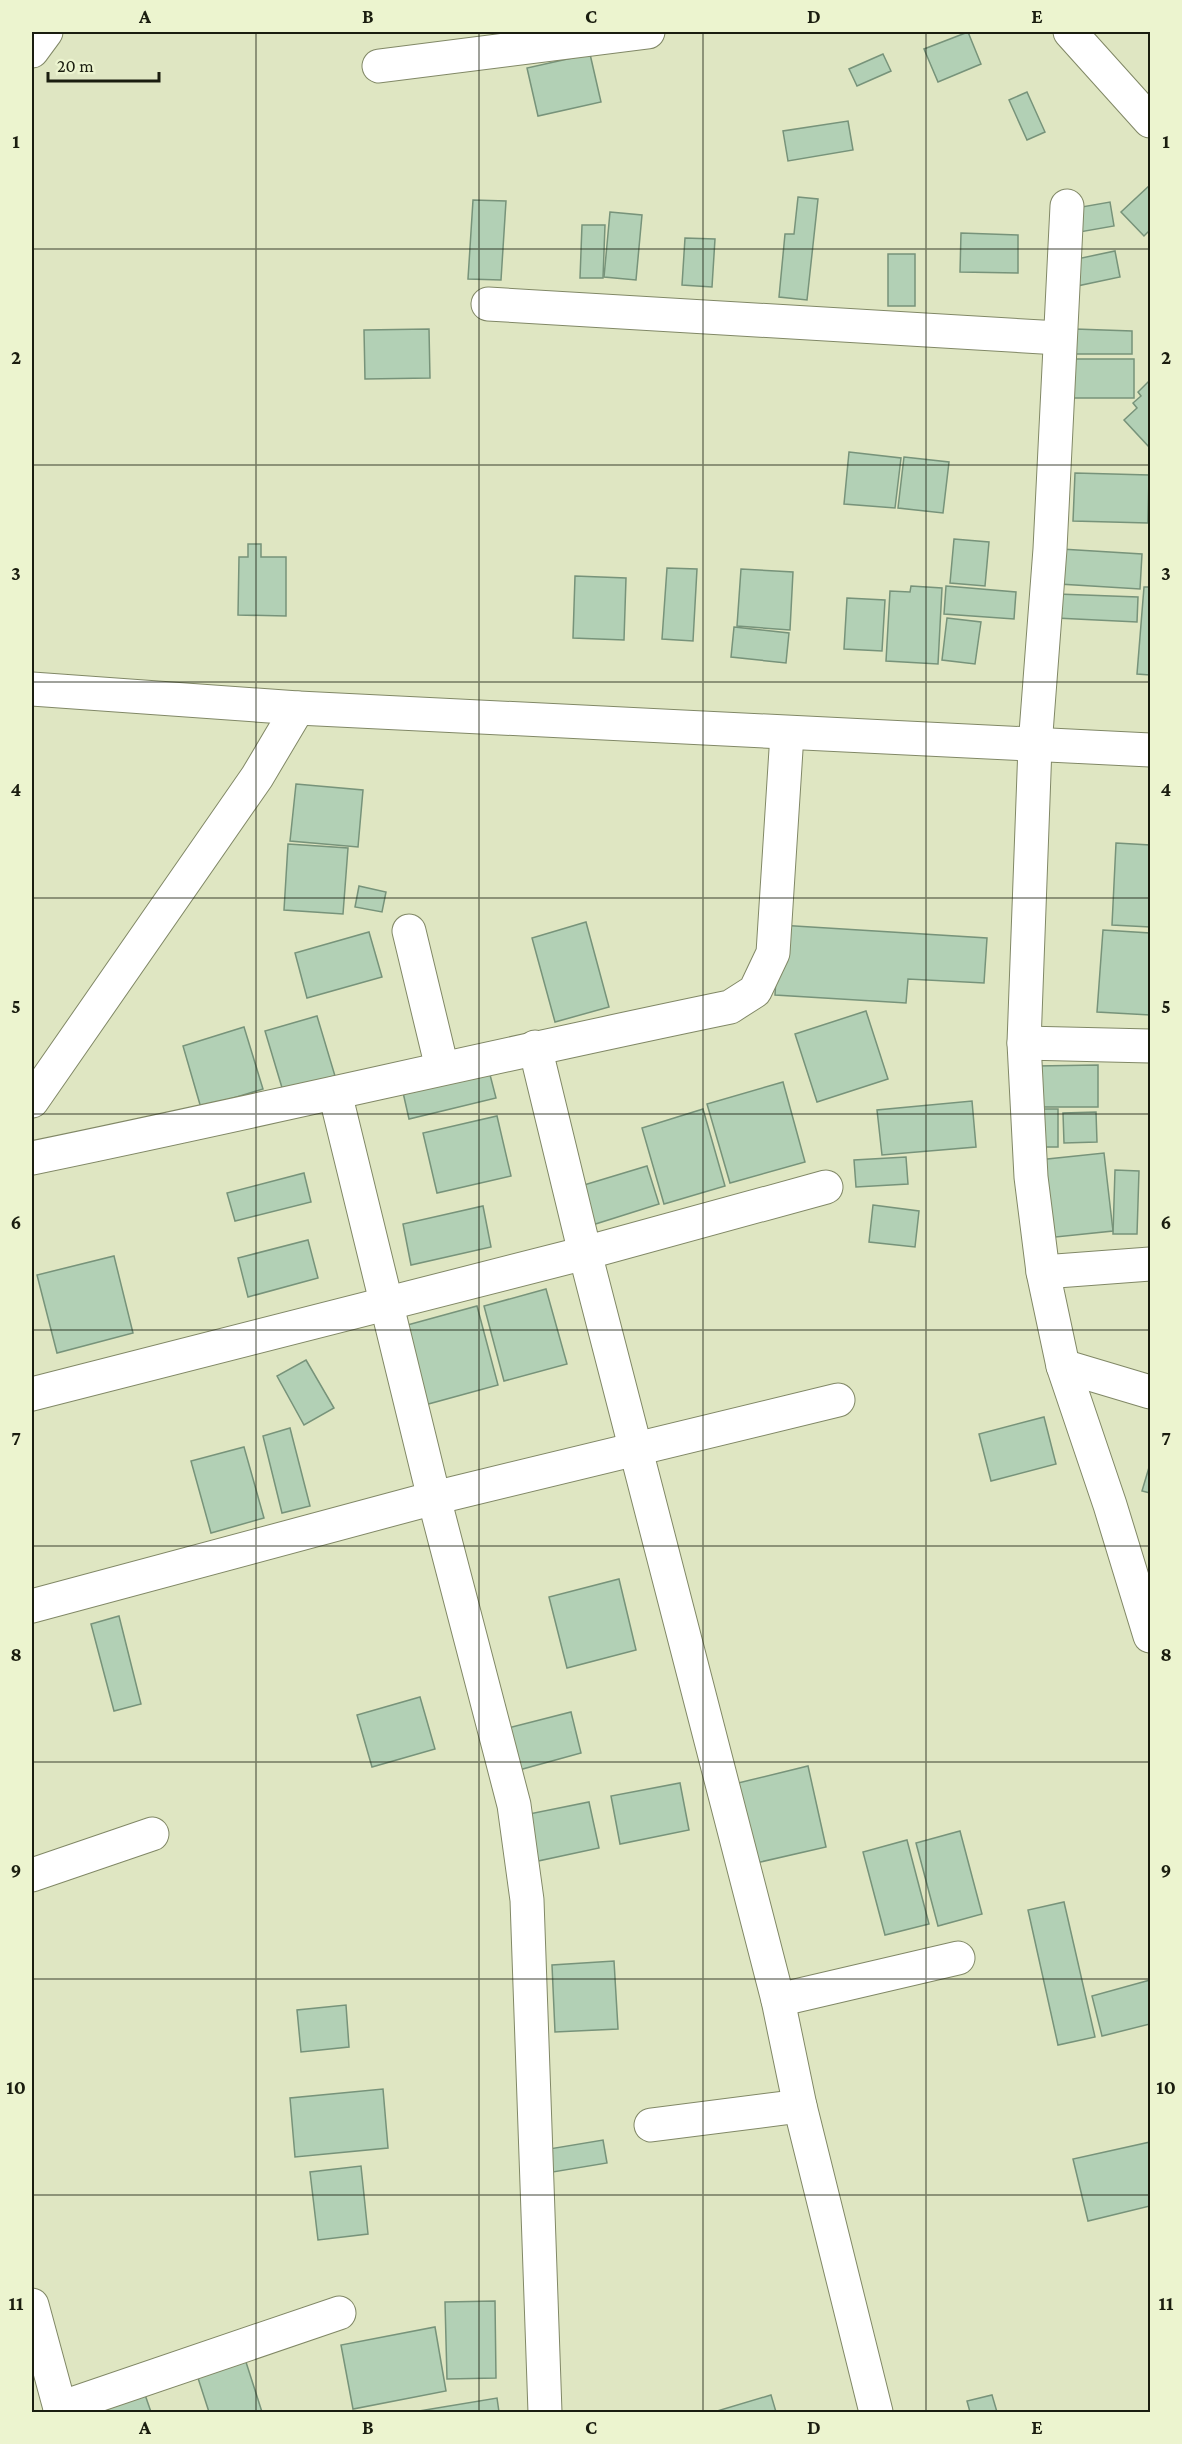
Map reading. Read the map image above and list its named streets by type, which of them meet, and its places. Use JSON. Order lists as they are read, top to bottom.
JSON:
{
  "scale_bar": "20 m",
  "grid": {
    "columns": [
      "A",
      "B",
      "C",
      "D",
      "E"
    ],
    "rows": [
      "1",
      "2",
      "3",
      "4",
      "5",
      "6",
      "7",
      "8",
      "9",
      "10",
      "11"
    ]
  }
}
